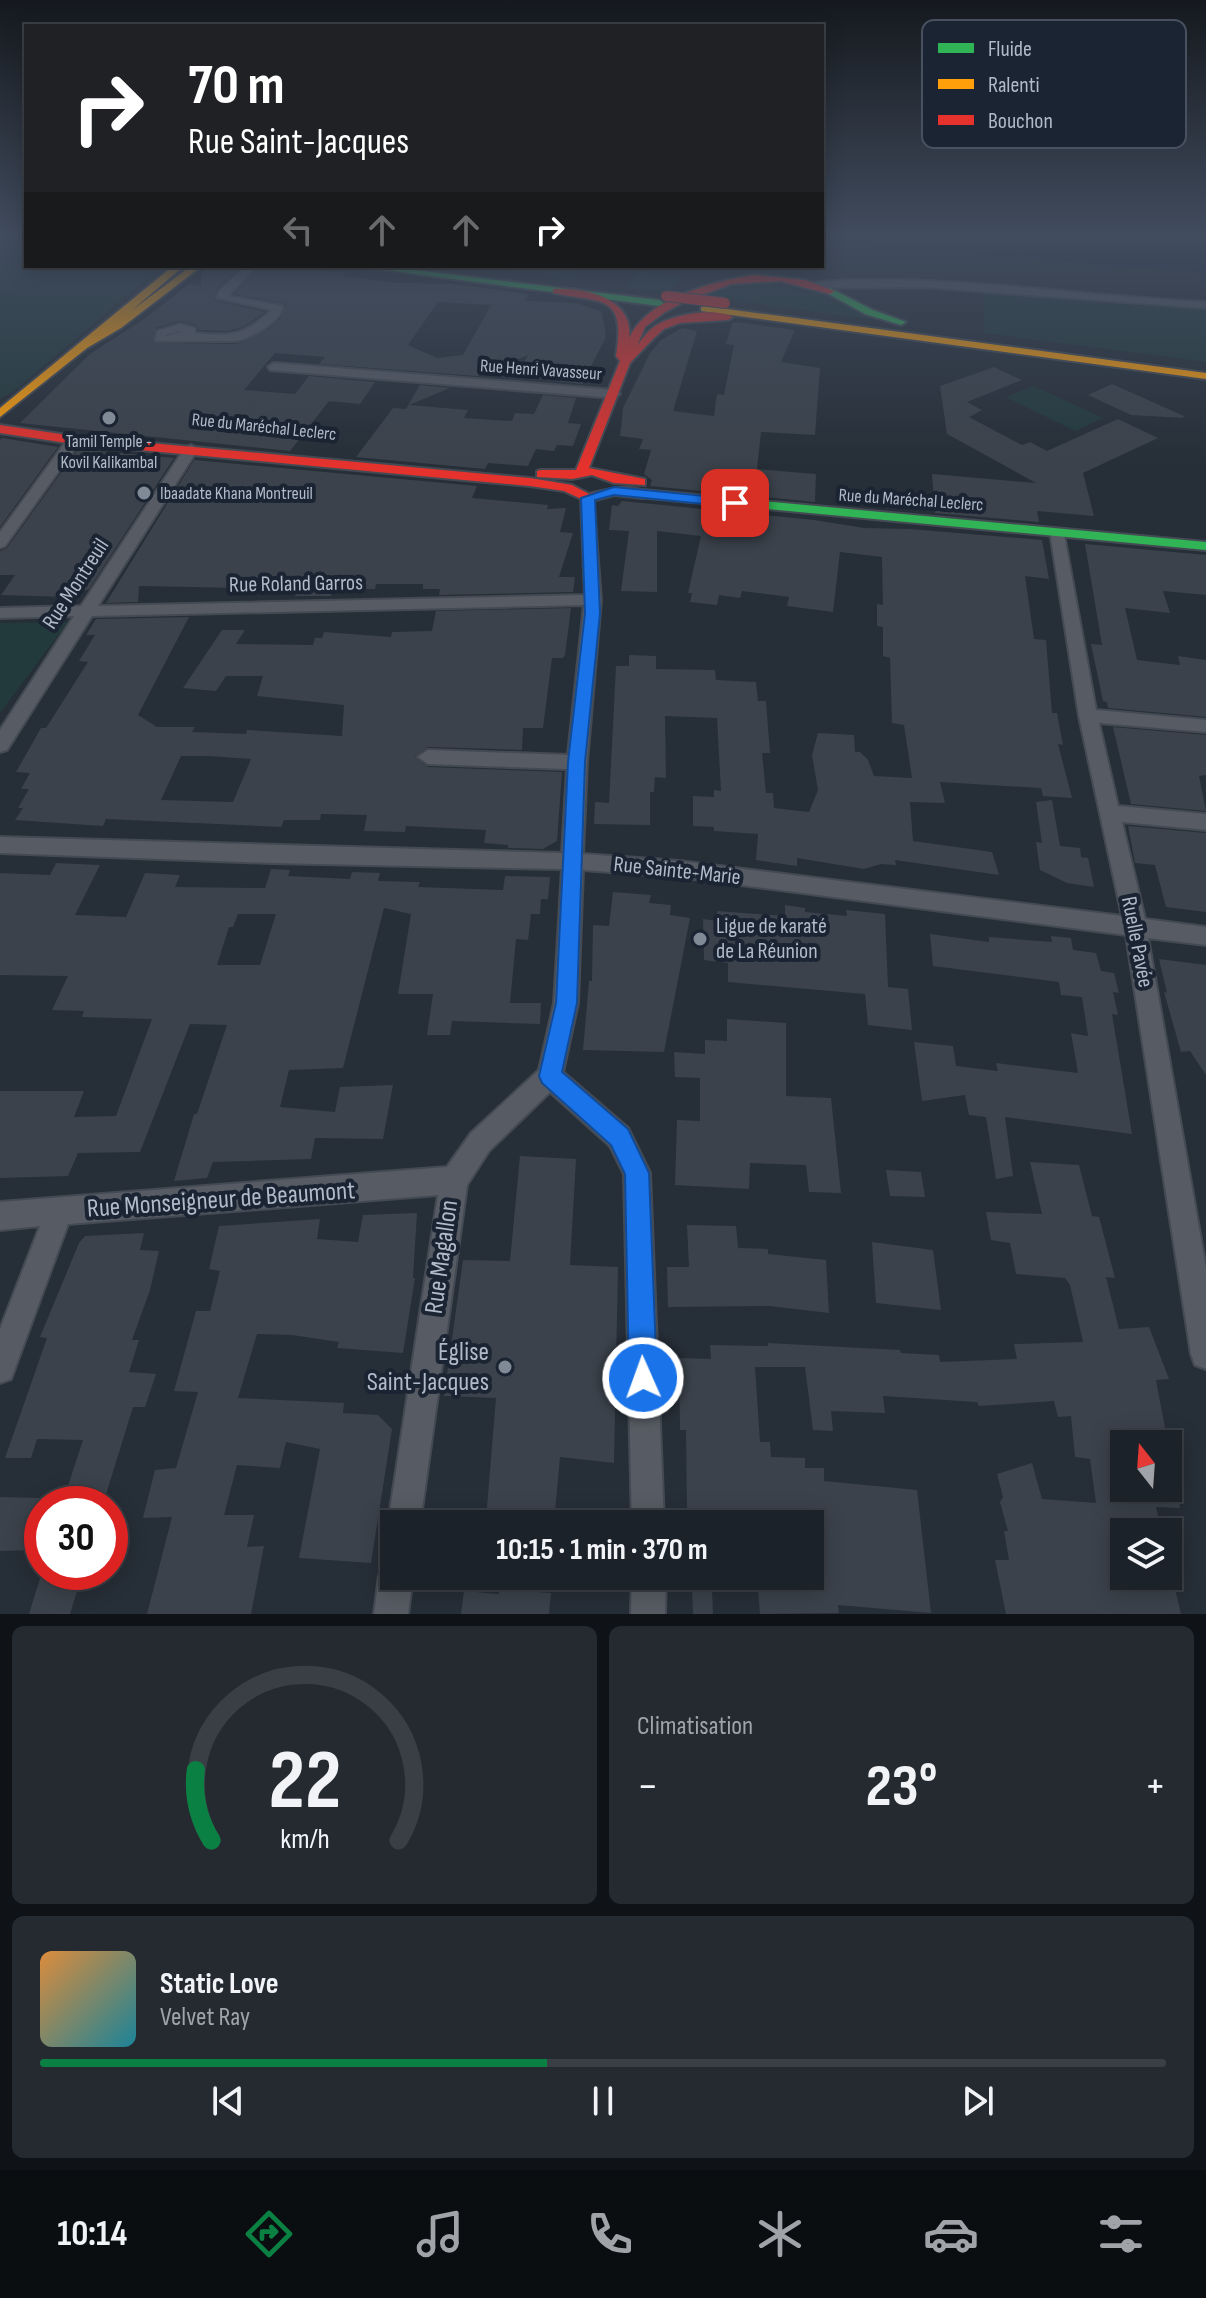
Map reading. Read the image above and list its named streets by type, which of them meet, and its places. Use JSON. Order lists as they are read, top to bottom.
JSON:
{
  "streets": {
    "street": [
      "Rue Henri Vavasseur",
      "Rue du Maréchal Leclerc",
      "Rue Montreuil",
      "Rue Roland Garros",
      "Rue Sainte-Marie",
      "Ruelle Pavée",
      "Rue Monseigneur de Beaumont",
      "Rue Magallon"
    ]
  },
  "crossings": [
    ["Rue du Maréchal Leclerc", "Rue Montreuil"],
    ["Rue du Maréchal Leclerc", "Ruelle Pavée"],
    ["Rue Montreuil", "Rue Roland Garros"],
    ["Rue Sainte-Marie", "Ruelle Pavée"],
    ["Rue Monseigneur de Beaumont", "Rue Magallon"]
  ],
  "places": [
    "Tamil Temple - Kovil Kalikambal",
    "Ibaadate Khana Montreuil",
    "Ligue de karaté de La Réunion",
    "Église Saint-Jacques"
  ],
  "legend": ["Fluide", "Ralenti", "Bouchon"],
  "north": "top",
  "page": {
    "turn": ["70 m", "Rue Saint-Jacques"],
    "limit": "30",
    "trip": "10:15 · 1 min · 370 m",
    "tile": "Climatisation",
    "heat": ["−", "23°", "+"],
    "song": ["Static Love", "Velvet Ray"],
    "tabs": "10:14",
    "gauge": ["22", "km/h"]
  }
}
